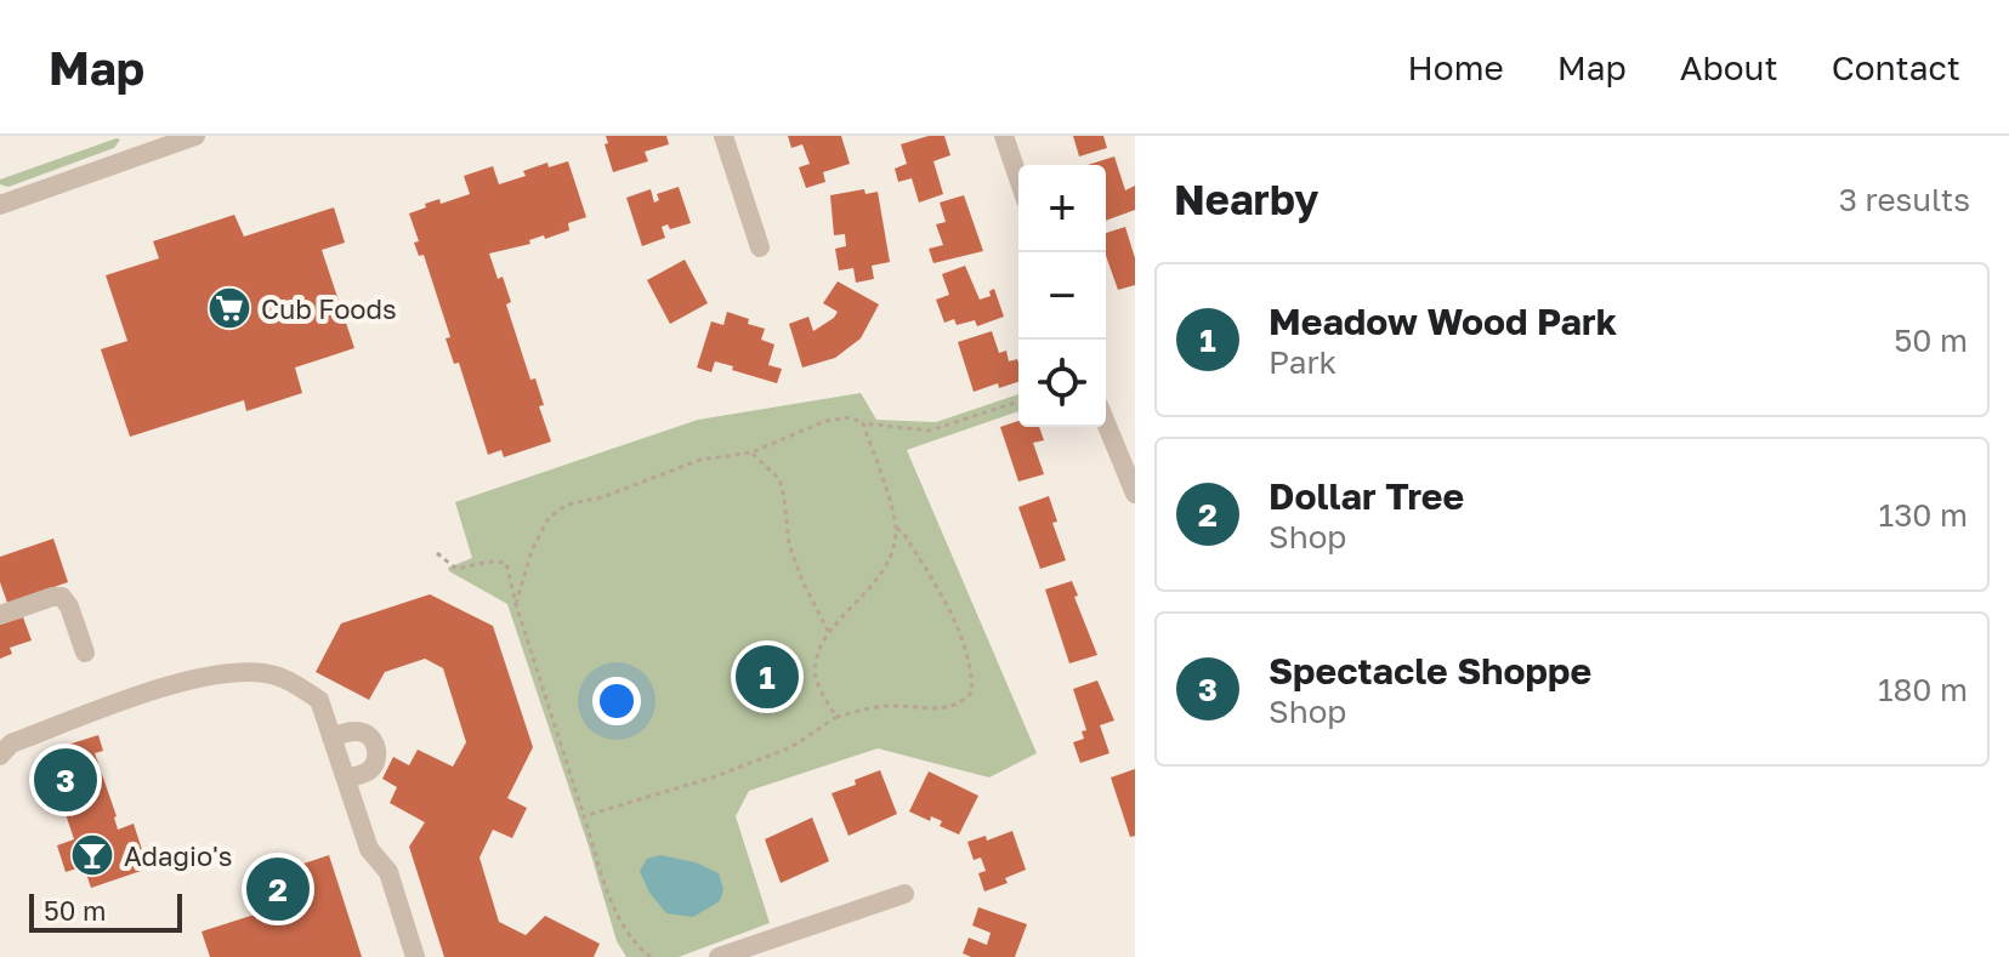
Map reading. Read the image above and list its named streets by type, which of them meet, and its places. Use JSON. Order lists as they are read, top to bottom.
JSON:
{
  "places": {
    "supermarket": ["Cub Foods"],
    "bar": ["Adagio's"]
  },
  "scale_bar": "50 m",
  "page": {
    "header": "Map",
    "nav": [
      "Home",
      "Map",
      "About",
      "Contact"
    ],
    "heading": ["Nearby", "3 results"],
    "map_buttons": ["+", "−"],
    "list": [
      {
        "mark": "1",
        "name": "Meadow Wood Park",
        "note": "Park",
        "value": "50 m"
      },
      {
        "mark": "2",
        "name": "Dollar Tree",
        "note": "Shop",
        "value": "130 m"
      },
      {
        "mark": "3",
        "name": "Spectacle Shoppe",
        "note": "Shop",
        "value": "180 m"
      }
    ],
    "pins": ["1", "3", "2"],
    "scale": "50 m"
  }
}
